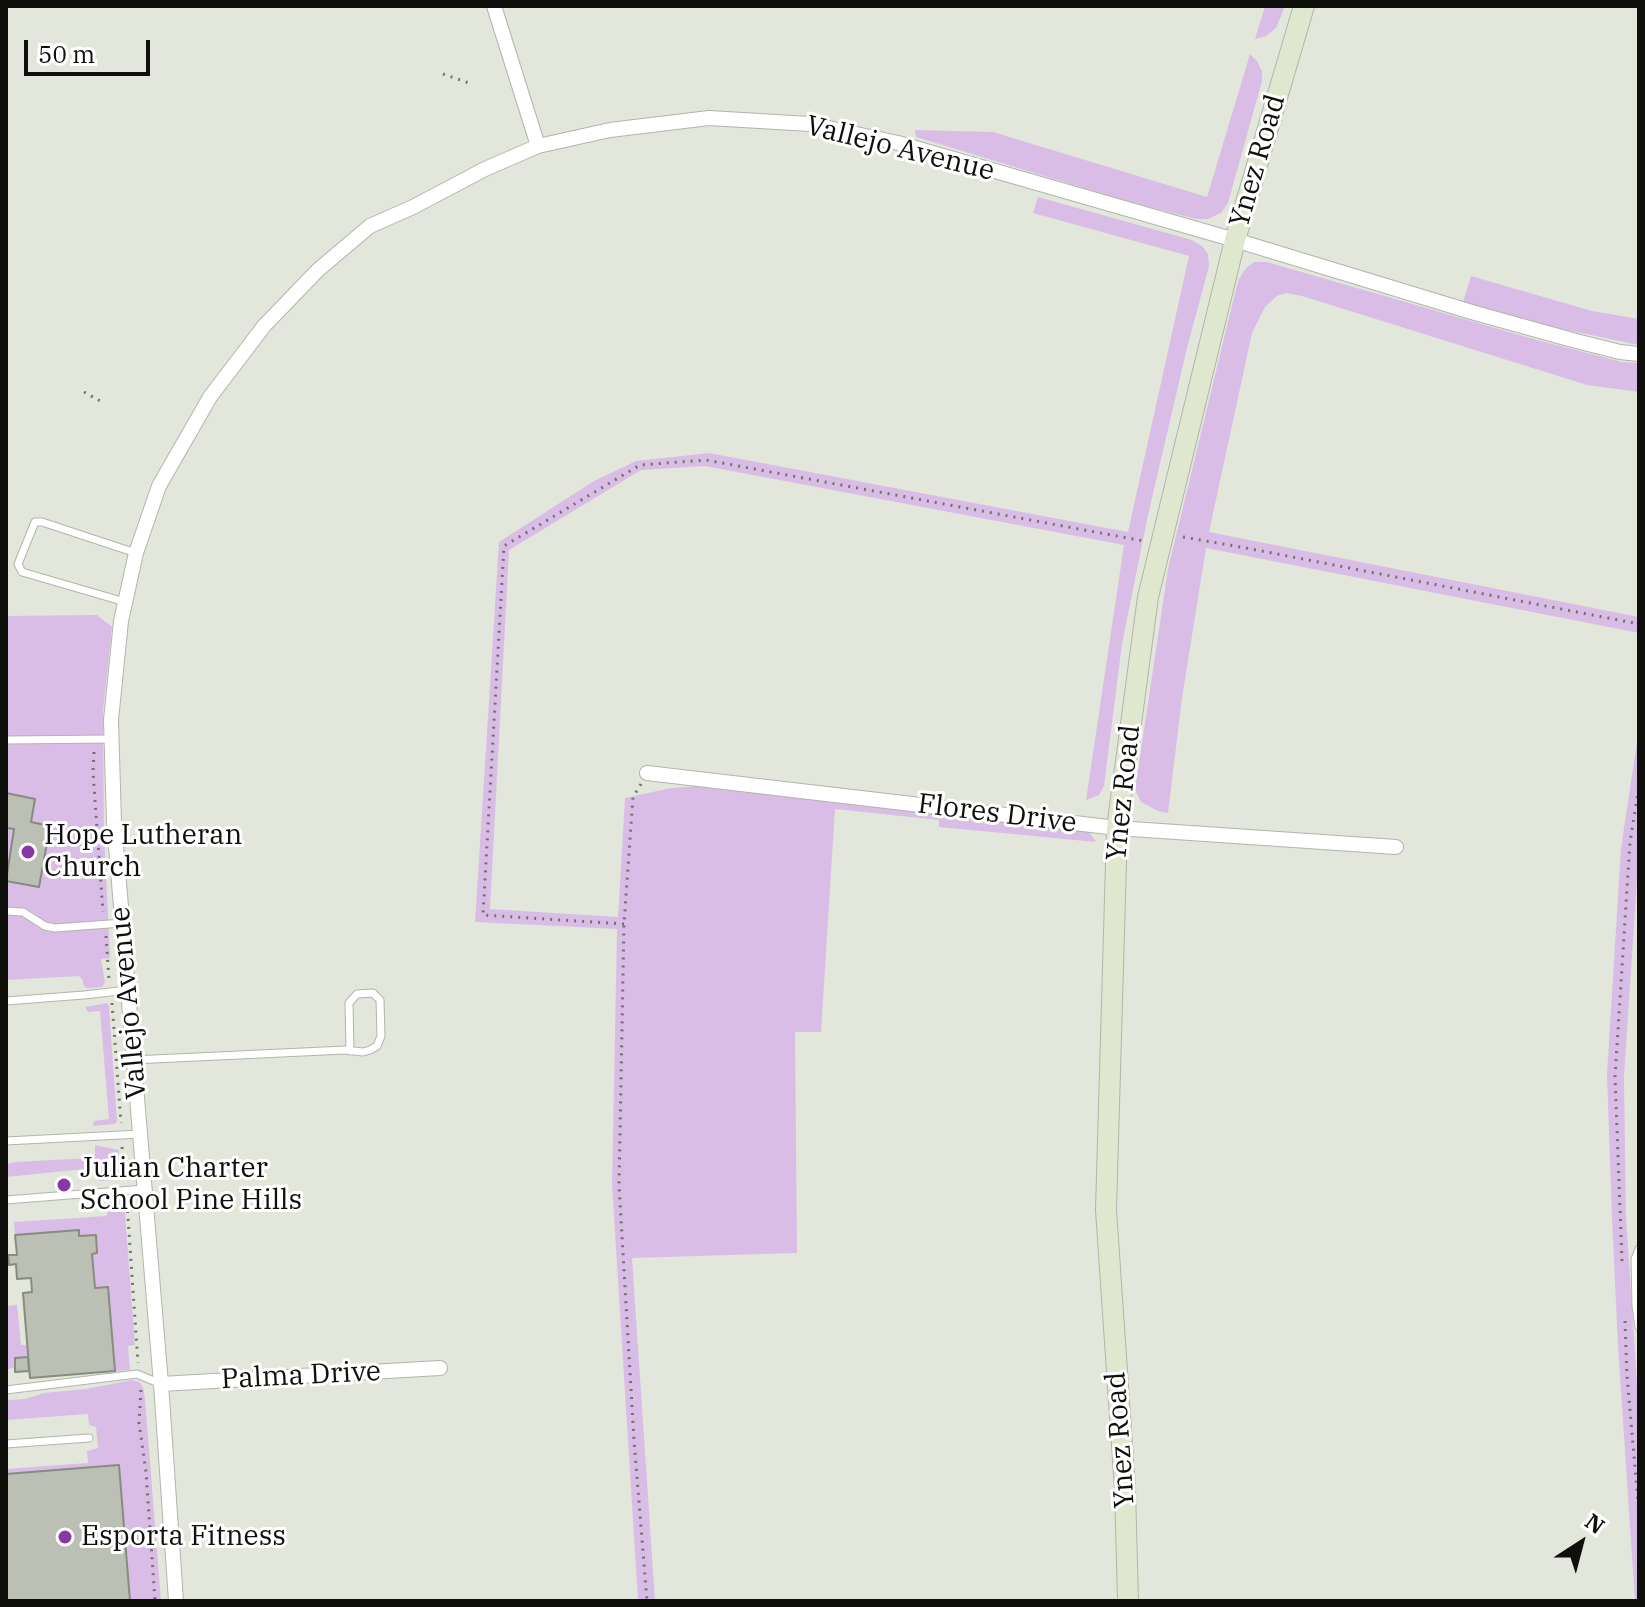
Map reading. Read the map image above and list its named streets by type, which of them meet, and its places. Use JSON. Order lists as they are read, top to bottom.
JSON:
{
  "streets": {
    "main road": ["Ynez Road"],
    "street": ["Vallejo Avenue", "Flores Drive", "Palma Drive"]
  },
  "crossings": [
    ["Vallejo Avenue", "Ynez Road"],
    ["Vallejo Avenue", "Palma Drive"],
    ["Ynez Road", "Flores Drive"]
  ],
  "places": ["Hope Lutheran Church", "Julian Charter School Pine Hills", "Esporta Fitness"],
  "scale_bar": "50 m",
  "north": "top right"
}
